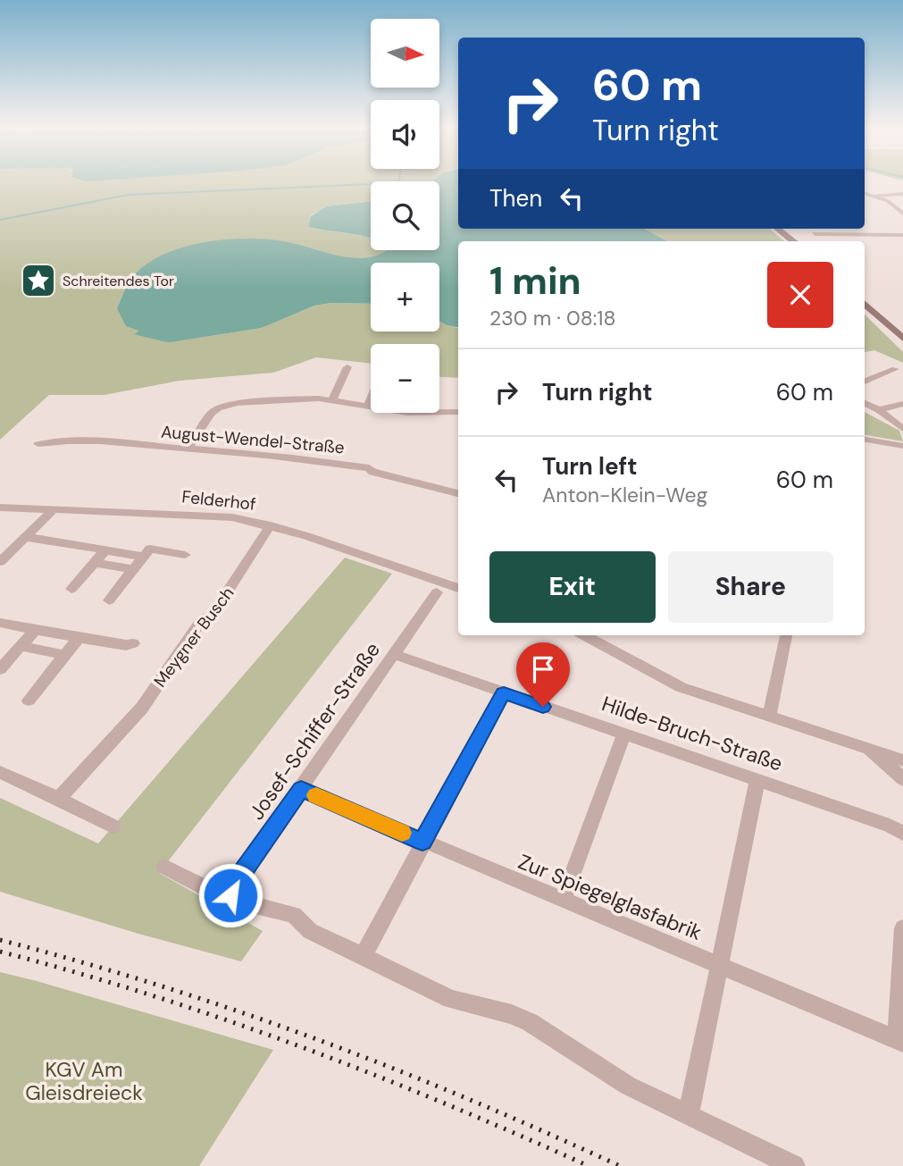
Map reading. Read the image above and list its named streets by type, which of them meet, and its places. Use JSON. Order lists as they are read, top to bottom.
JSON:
{
  "streets": {
    "street": [
      "August-Wendel-Straße",
      "Felderhof",
      "Meygner Busch",
      "Josef-Schiffer-Straße",
      "Hilde-Bruch-Straße",
      "Zur Spiegelglasfabrik"
    ]
  },
  "crossings": [
    ["Felderhof", "Meygner Busch"],
    ["Josef-Schiffer-Straße", "Hilde-Bruch-Straße"],
    ["Josef-Schiffer-Straße", "Zur Spiegelglasfabrik"]
  ],
  "parks": ["KGV Am Gleisdreieck"],
  "places": {
    "place": ["Schreitendes Tor"]
  },
  "north": "right",
  "page": {
    "map_buttons": ["+", "−"],
    "turn": ["60 m", "Turn right"],
    "then": "Then",
    "heading": ["1 min", "230 m · 08:18"],
    "list": [
      {
        "name": "Turn right",
        "value": "60 m"
      },
      {
        "name": "Turn left",
        "note": "Anton-Klein-Weg",
        "value": "60 m"
      }
    ],
    "buttons": ["Exit", "Share"]
  }
}
